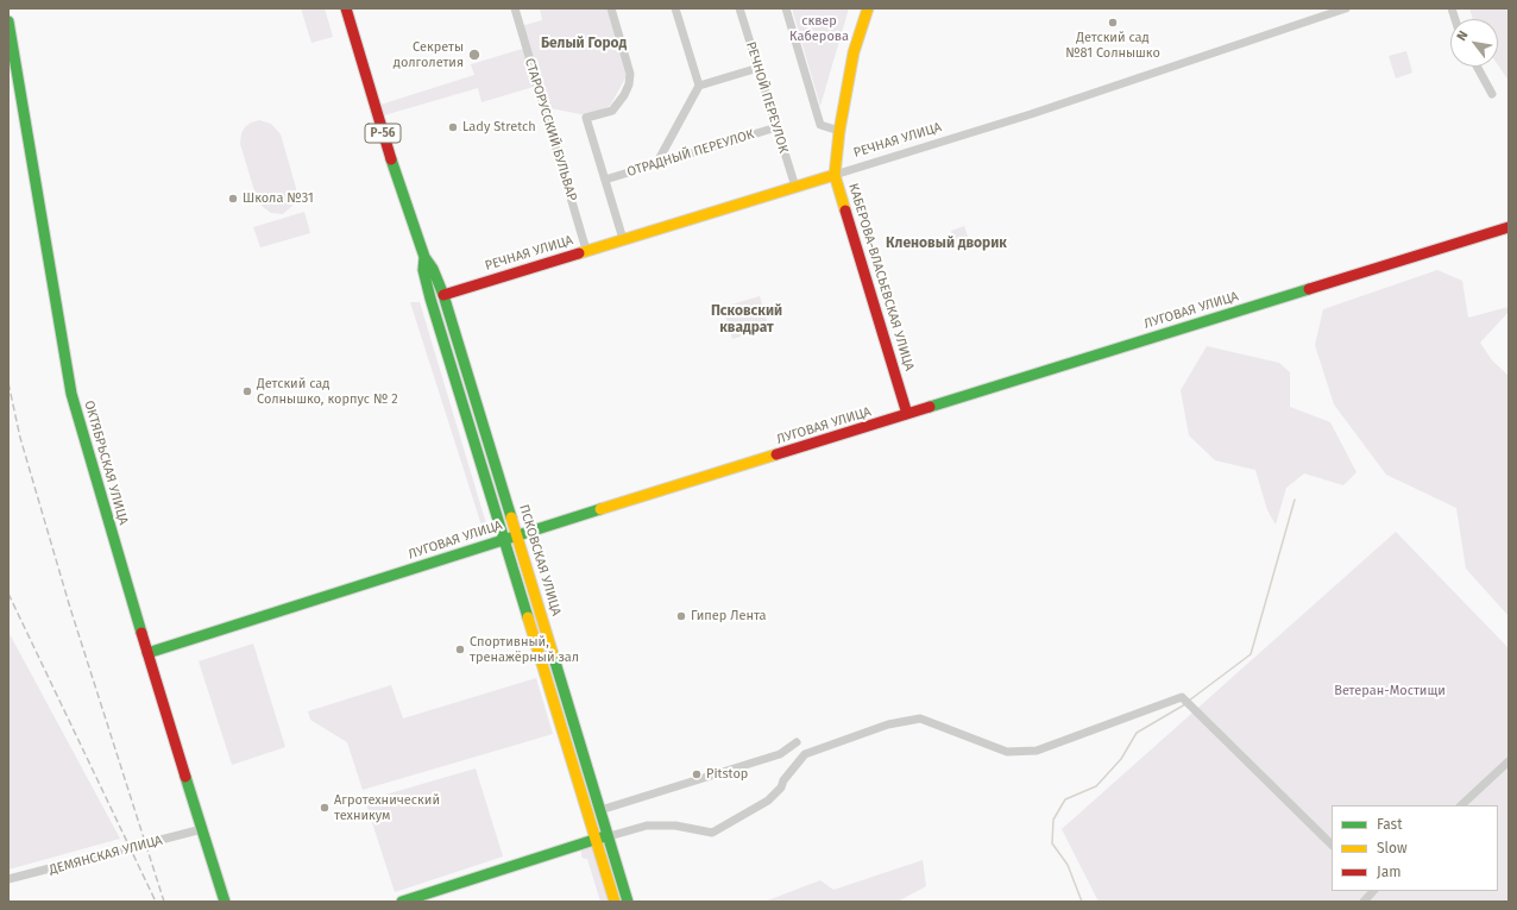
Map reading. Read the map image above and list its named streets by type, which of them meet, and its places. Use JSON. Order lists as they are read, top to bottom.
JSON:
{
  "streets": {
    "main road": [
      "Р-56",
      "РЕЧНАЯ УЛИЦА",
      "КАБЕРОВА-ВЛАСЬЕВСКАЯ УЛИЦА",
      "ЛУГОВАЯ УЛИЦА",
      "ОКТЯБРЬСКАЯ УЛИЦА",
      "ПСКОВСКАЯ УЛИЦА"
    ],
    "street": [
      "РЕЧНОЙ ПЕРЕУЛОК",
      "СТАРОРУССКИЙ БУЛЬВАР",
      "ОТРАДНЫЙ ПЕРЕУЛОК",
      "ДЕМЯНСКАЯ УЛИЦА"
    ]
  },
  "crossings": [
    ["РЕЧНОЙ ПЕРЕУЛОК", "РЕЧНАЯ УЛИЦА"],
    ["РЕЧНОЙ ПЕРЕУЛОК", "ОТРАДНЫЙ ПЕРЕУЛОК"],
    ["СТАРОРУССКИЙ БУЛЬВАР", "РЕЧНАЯ УЛИЦА"],
    ["РЕЧНАЯ УЛИЦА", "КАБЕРОВА-ВЛАСЬЕВСКАЯ УЛИЦА"],
    ["РЕЧНАЯ УЛИЦА", "ПСКОВСКАЯ УЛИЦА"],
    ["КАБЕРОВА-ВЛАСЬЕВСКАЯ УЛИЦА", "ЛУГОВАЯ УЛИЦА"],
    ["ЛУГОВАЯ УЛИЦА", "ОКТЯБРЬСКАЯ УЛИЦА"],
    ["ЛУГОВАЯ УЛИЦА", "ПСКОВСКАЯ УЛИЦА"],
    ["ОКТЯБРЬСКАЯ УЛИЦА", "ДЕМЯНСКАЯ УЛИЦА"]
  ],
  "districts": ["Белый Город", "Кленовый дворик", "Псковский квадрат"],
  "parks": ["сквер Каберова", "Ветеран-Мостищи"],
  "places": [
    "Детский сад №81 Солнышко",
    "Секреты долголетия",
    "Lady Stretch",
    "Школа №31",
    "Детский сад Солнышко, корпус № 2",
    "Гипер Лента",
    "Спортивный, тренажёрный зал",
    "Pitstop",
    "Агротехнический техникум"
  ],
  "legend": ["Fast", "Slow", "Jam"],
  "north": "top left"
}
